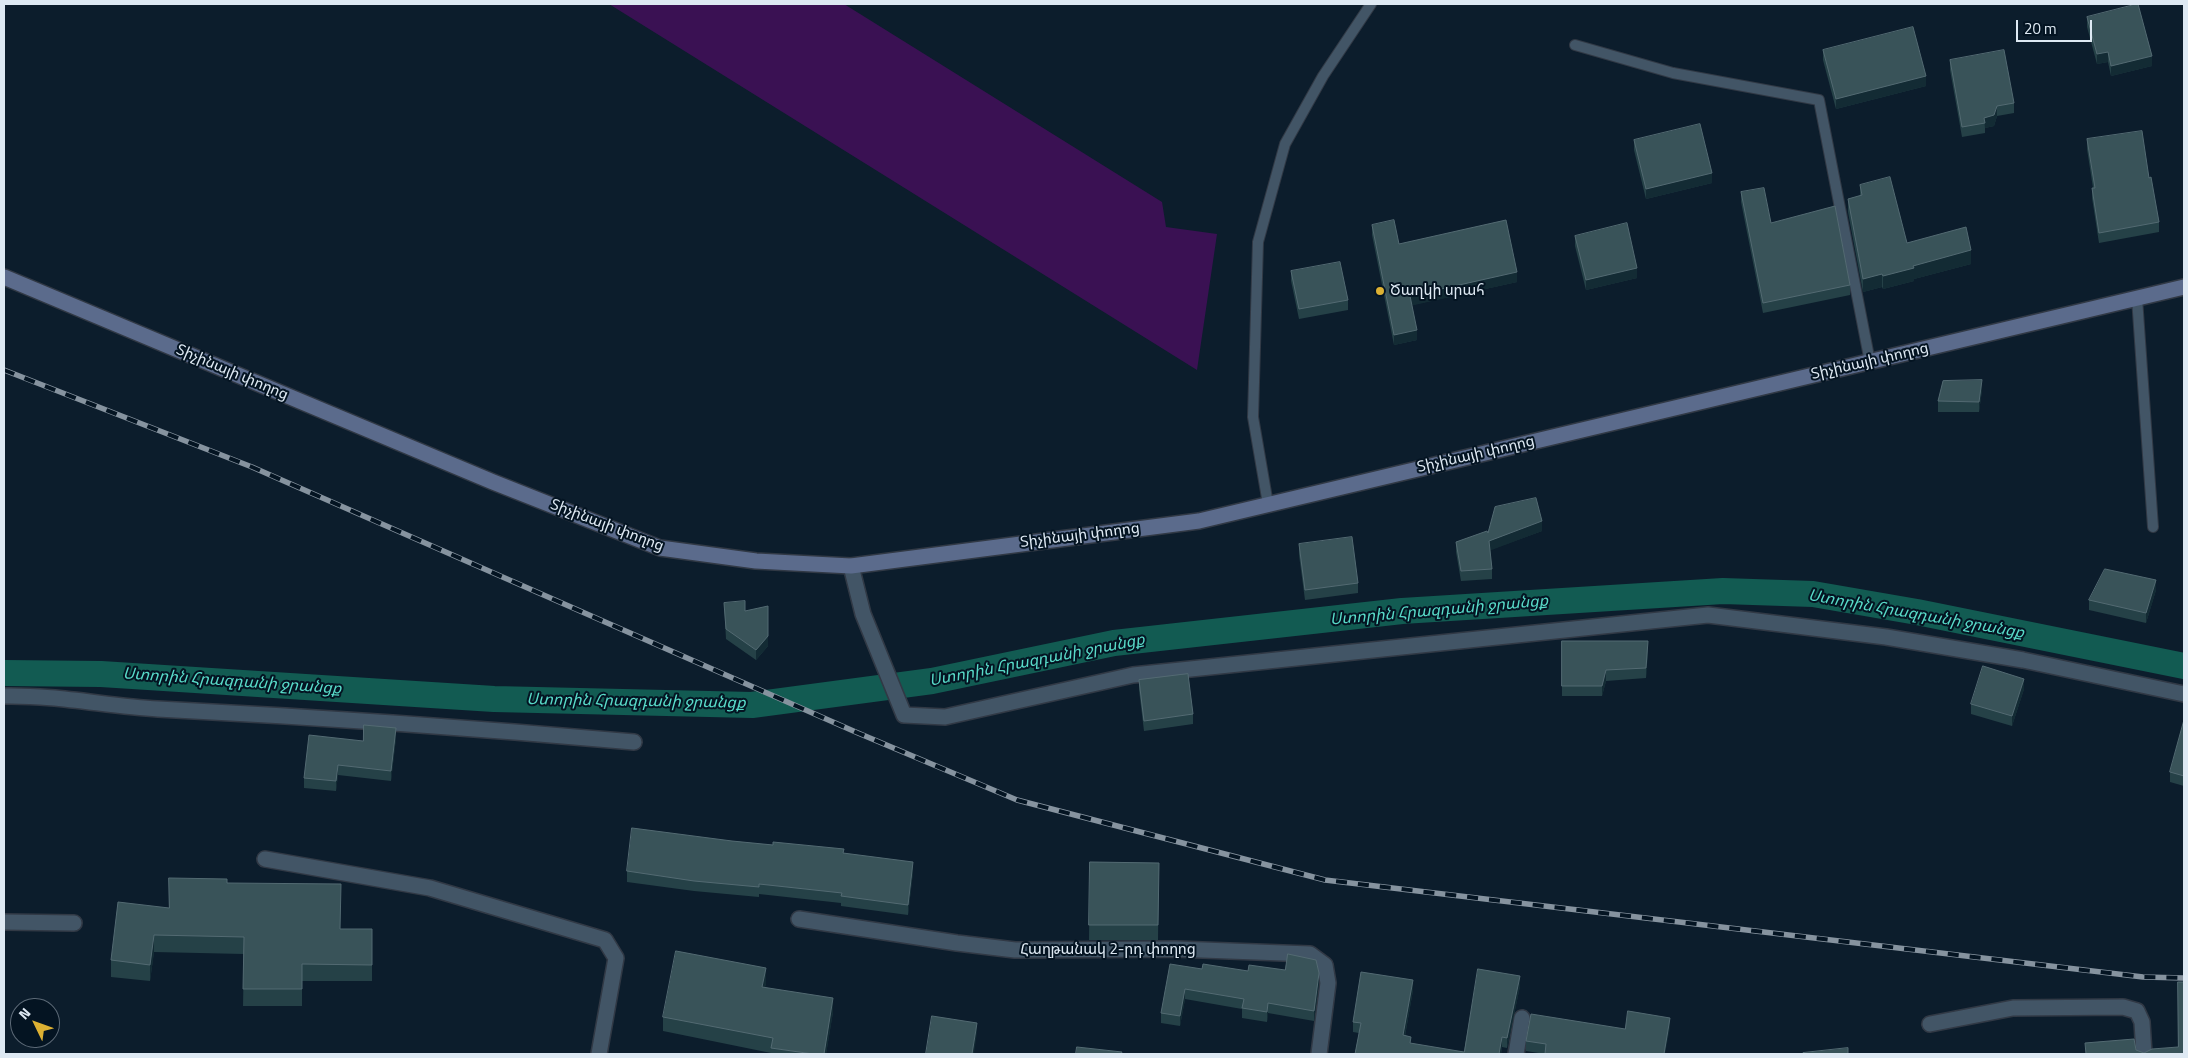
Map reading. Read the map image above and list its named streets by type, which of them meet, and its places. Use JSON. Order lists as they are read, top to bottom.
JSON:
{
  "streets": {
    "street": ["Տիչինայի փողոց", "Հաղթանակ 2-րդ փողոց"]
  },
  "water": ["Ստորին Հրազդանի ջրանցք"],
  "places": ["Ծաղկի սրահ"],
  "scale_bar": "20 m",
  "north": "top left"
}
